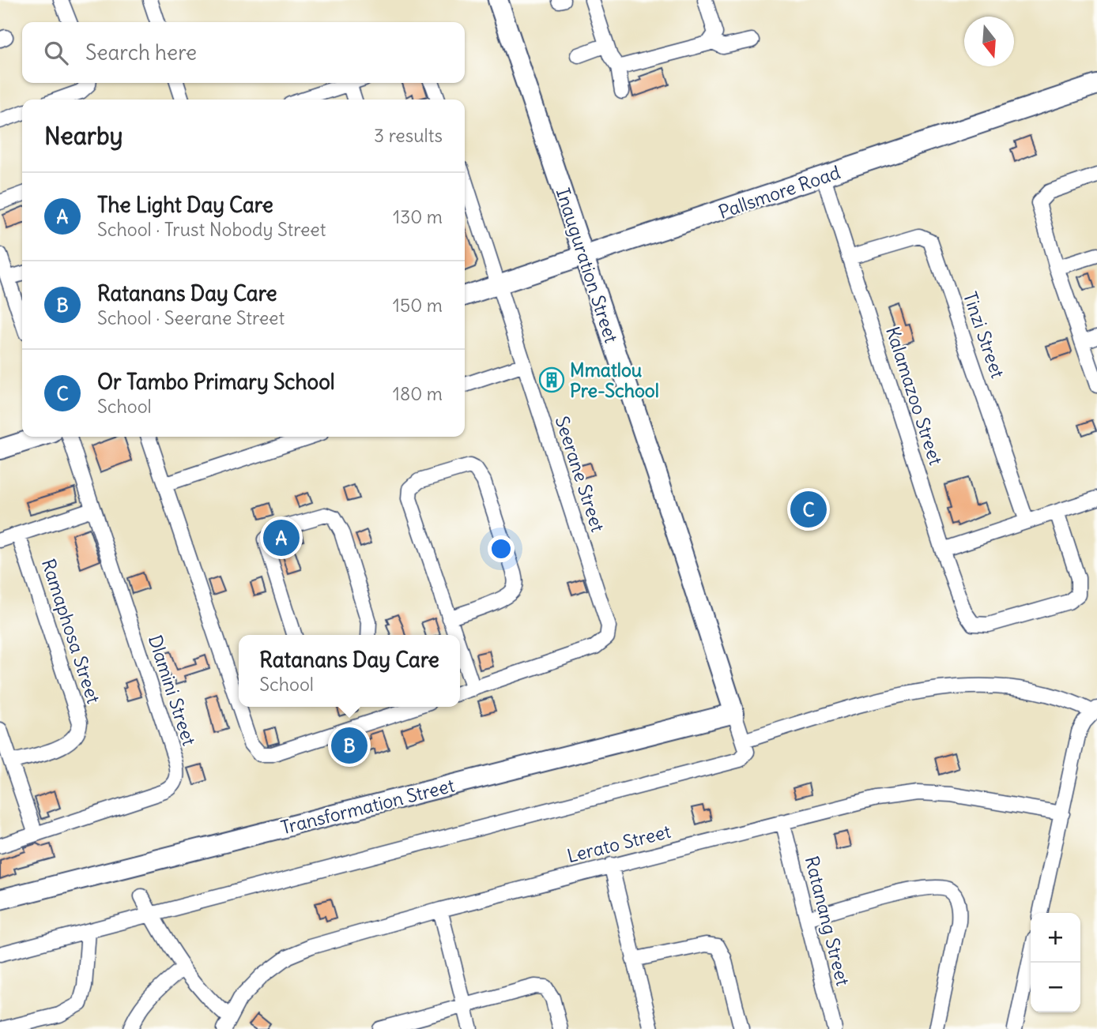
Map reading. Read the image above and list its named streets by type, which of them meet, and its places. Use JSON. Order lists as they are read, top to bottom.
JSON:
{
  "streets": {
    "street": [
      "Pallsmore Road",
      "Inauguration Street",
      "Tinzi Street",
      "Kalamazoo Street",
      "Seerane Street",
      "Ramaphosa Street",
      "Dlamini Street",
      "Transformation Street",
      "Lerato Street",
      "Ratanang Street"
    ]
  },
  "crossings": [
    ["Pallsmore Road", "Inauguration Street"],
    ["Pallsmore Road", "Kalamazoo Street"],
    ["Pallsmore Road", "Seerane Street"],
    ["Inauguration Street", "Transformation Street"],
    ["Tinzi Street", "Kalamazoo Street"],
    ["Lerato Street", "Ratanang Street"]
  ],
  "places": {
    "building": ["Mmatlou Pre-School"]
  },
  "north": "bottom",
  "page": {
    "search": "Search here",
    "heading": ["Nearby", "3 results"],
    "list": [
      {
        "mark": "A",
        "name": "The Light Day Care",
        "note": "School · Trust Nobody Street",
        "value": "130 m"
      },
      {
        "mark": "B",
        "name": "Ratanans Day Care",
        "note": "School · Seerane Street",
        "value": "150 m"
      },
      {
        "mark": "C",
        "name": "Or Tambo Primary School",
        "note": "School",
        "value": "180 m"
      }
    ],
    "pins": ["C", "A", "B"],
    "popup": ["Ratanans Day Care", "School"],
    "map_buttons": ["+", "−"]
  }
}
